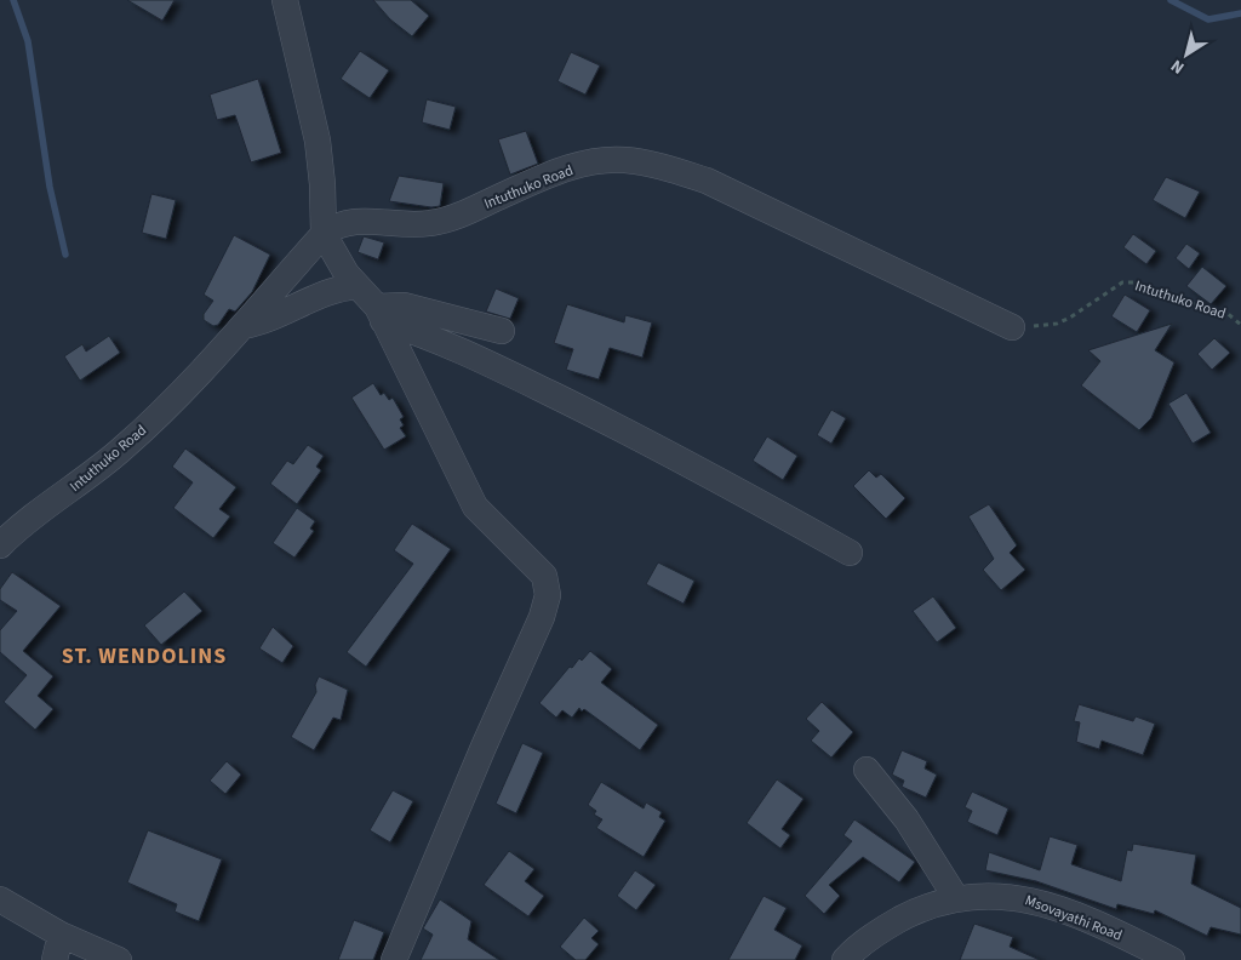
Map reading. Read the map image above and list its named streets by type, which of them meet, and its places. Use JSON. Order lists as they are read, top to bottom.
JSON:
{
  "streets": {
    "street": ["Intuthuko Road", "Msovayathi Road"]
  },
  "districts": ["ST. WENDOLINS"],
  "north": "bottom left"
}
